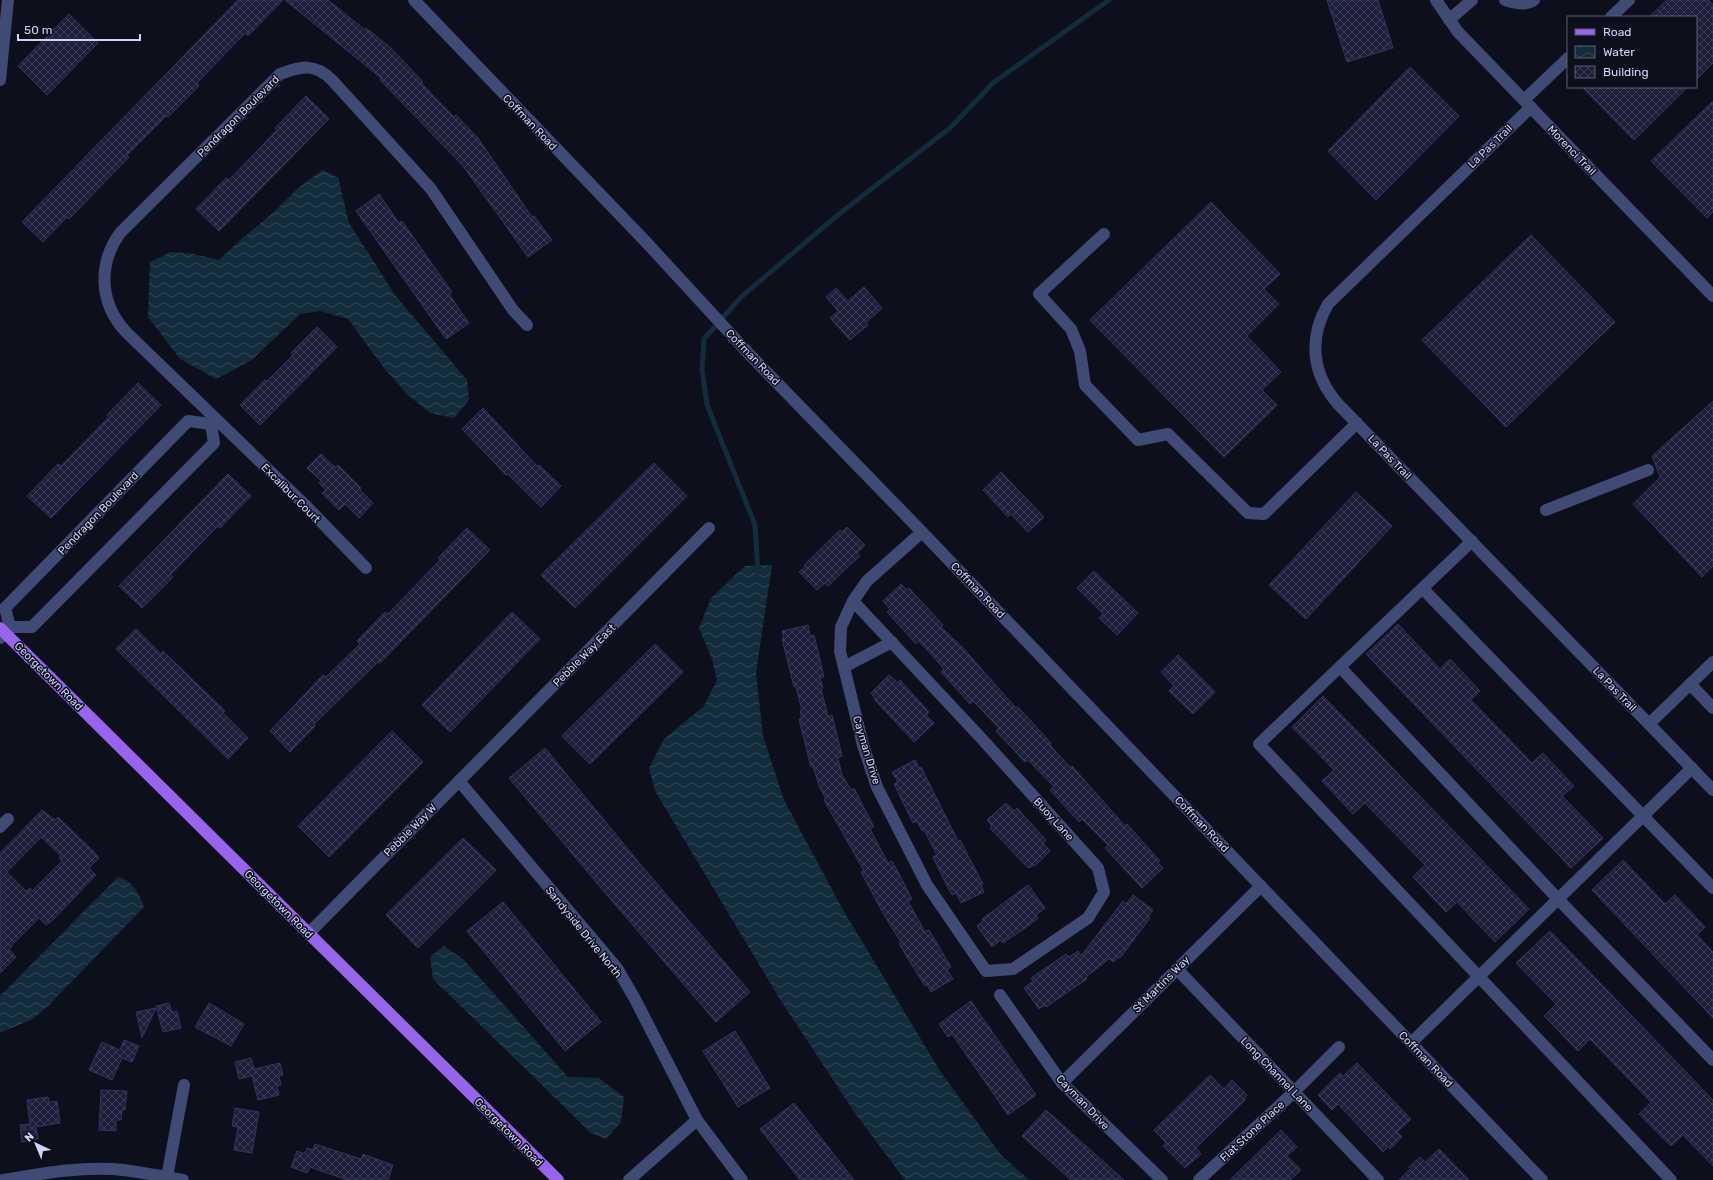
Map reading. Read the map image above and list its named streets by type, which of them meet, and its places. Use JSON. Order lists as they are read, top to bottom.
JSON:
{
  "streets": {
    "main road": ["Georgetown Road"],
    "street": [
      "Pendragon Boulevard",
      "Coffman Road",
      "La Pas Trail",
      "Morenci Trail",
      "Excalibur Court",
      "Pebble Way East",
      "Cayman Drive",
      "Buoy Lane",
      "Pebble Way W",
      "Sandyside Drive North",
      "St Martins Way",
      "Long Channel Lane",
      "Flat Stone Place"
    ]
  },
  "crossings": [
    ["Pendragon Boulevard", "Excalibur Court"],
    ["Pendragon Boulevard", "Georgetown Road"],
    ["Coffman Road", "Cayman Drive"],
    ["Coffman Road", "St Martins Way"],
    ["La Pas Trail", "Morenci Trail"],
    ["Pebble Way East", "Pebble Way W"],
    ["Pebble Way East", "Sandyside Drive North"],
    ["Georgetown Road", "Pebble Way W"],
    ["Cayman Drive", "Buoy Lane"],
    ["Cayman Drive", "St Martins Way"],
    ["Pebble Way W", "Sandyside Drive North"],
    ["St Martins Way", "Long Channel Lane"],
    ["Long Channel Lane", "Flat Stone Place"]
  ],
  "legend": ["Road", "Water", "Building"],
  "scale_bar": "50 m",
  "north": "top left"
}
